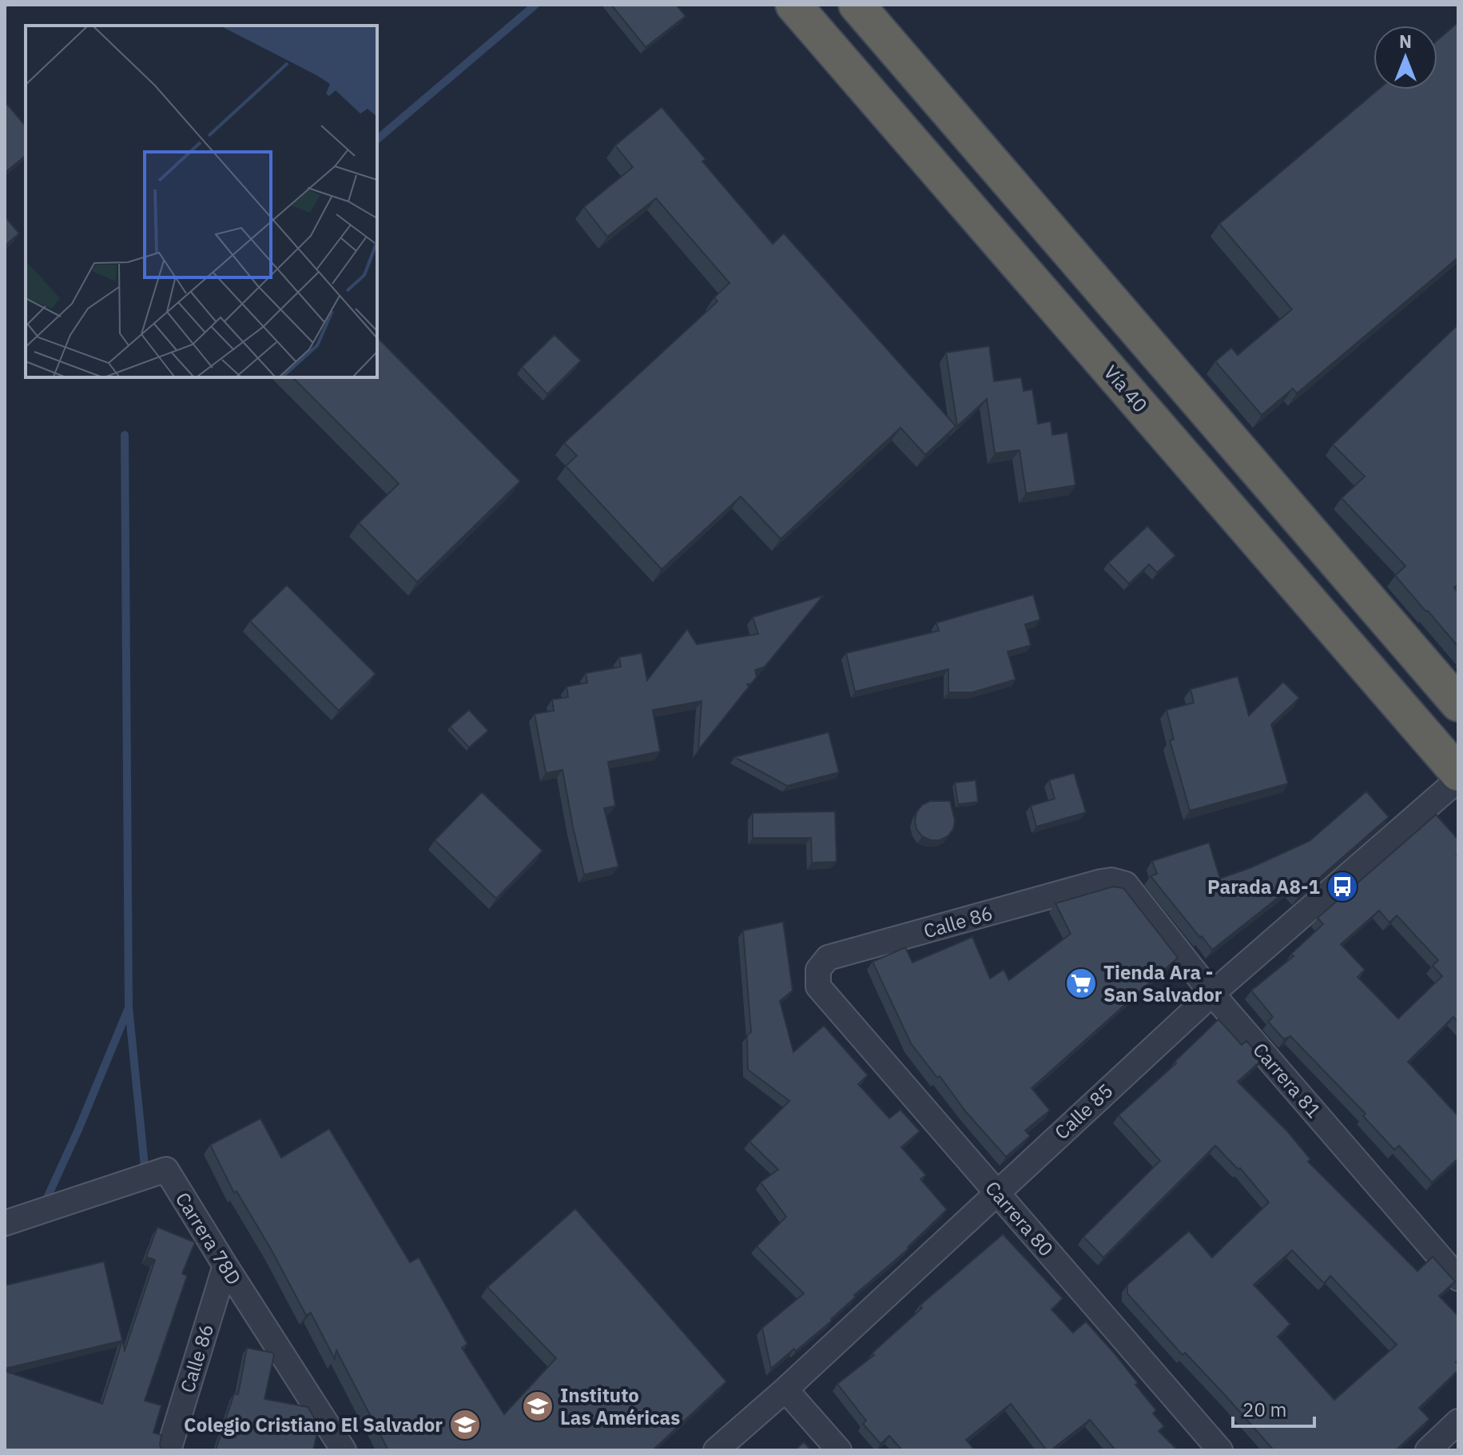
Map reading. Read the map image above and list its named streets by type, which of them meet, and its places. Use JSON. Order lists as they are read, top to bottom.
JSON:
{
  "streets": {
    "highway": ["Vía 40"],
    "street": [
      "Calle 86",
      "Carrera 81",
      "Calle 85",
      "Carrera 80",
      "Carrera 78D"
    ]
  },
  "crossings": [
    ["Calle 86", "Carrera 81"],
    ["Calle 86", "Carrera 80"],
    ["Calle 86", "Carrera 78D"],
    ["Carrera 81", "Calle 85"],
    ["Calle 85", "Carrera 80"]
  ],
  "places": {
    "bus stop": ["Parada A8-1"],
    "supermarket": ["Tienda Ara - San Salvador"],
    "school or university": ["Instituto Las Américas", "Colegio Cristiano El Salvador"]
  },
  "scale_bar": "20 m",
  "north": "top"
}
